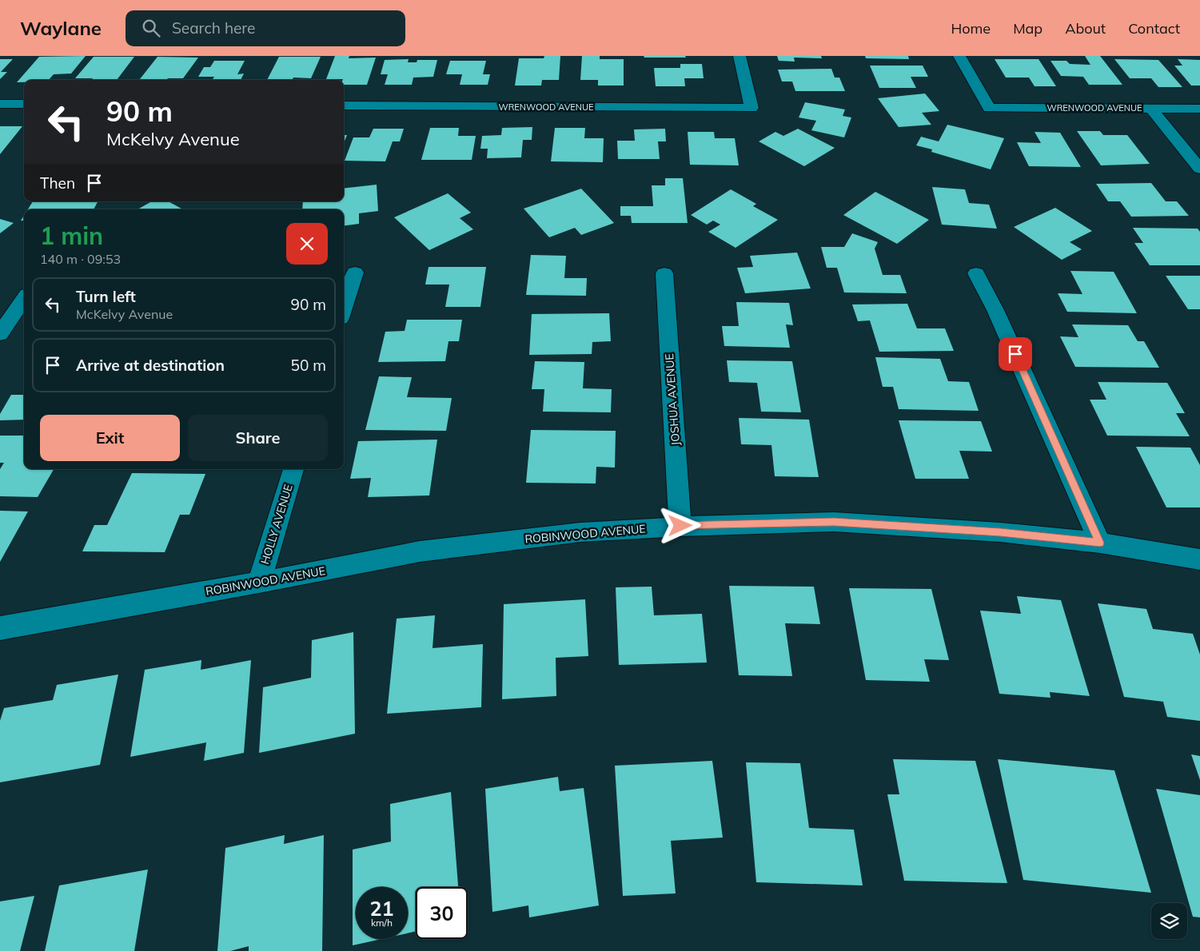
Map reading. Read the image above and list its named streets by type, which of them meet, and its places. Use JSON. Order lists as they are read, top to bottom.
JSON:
{
  "streets": {
    "street": [
      "WRENWOOD AVENUE",
      "JOSHUA AVENUE",
      "HOLLY AVENUE",
      "ROBINWOOD AVENUE"
    ]
  },
  "crossings": [
    ["JOSHUA AVENUE", "ROBINWOOD AVENUE"],
    ["HOLLY AVENUE", "ROBINWOOD AVENUE"]
  ],
  "page": {
    "header": "Waylane",
    "search": "Search here",
    "nav": [
      "Home",
      "Map",
      "About",
      "Contact"
    ],
    "turn": ["90 m", "McKelvy Avenue"],
    "then": "Then",
    "heading": ["1 min", "140 m · 09:53"],
    "list": [
      {
        "name": "Turn left",
        "note": "McKelvy Avenue",
        "value": "90 m"
      },
      {
        "name": "Arrive at destination",
        "value": "50 m"
      }
    ],
    "buttons": ["Exit", "Share"],
    "speed": "21 km/h",
    "limit": "30"
  }
}
